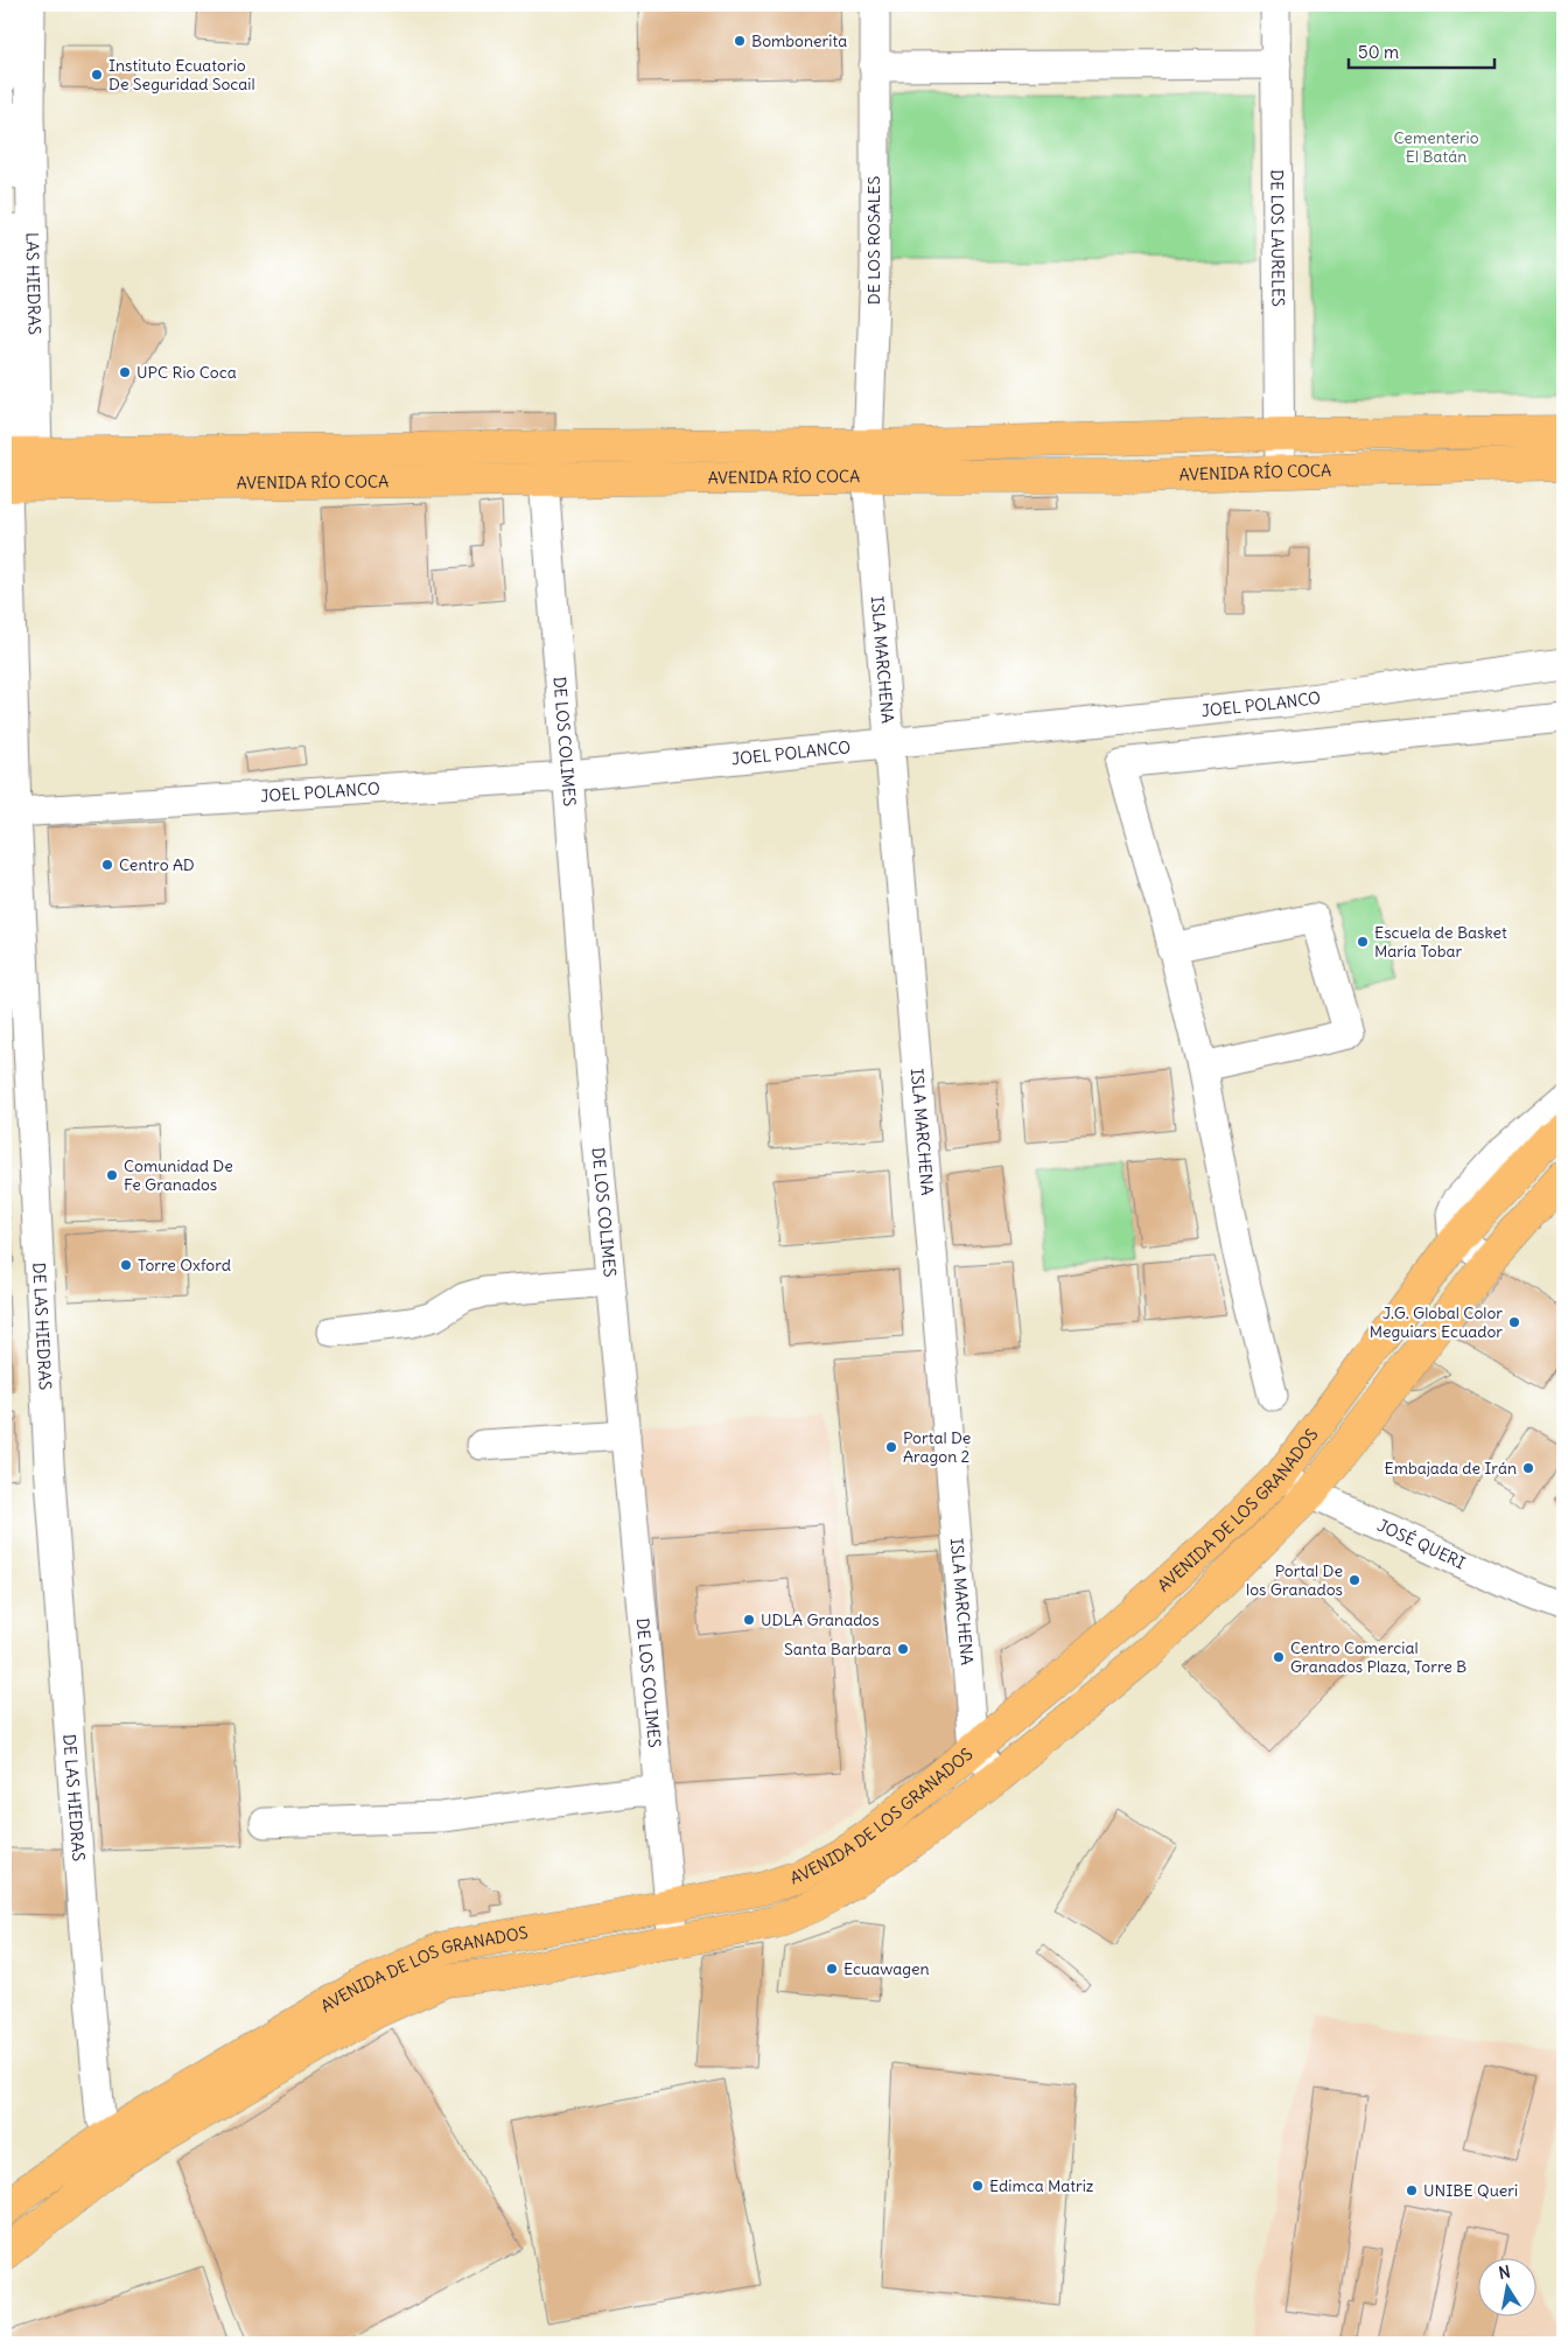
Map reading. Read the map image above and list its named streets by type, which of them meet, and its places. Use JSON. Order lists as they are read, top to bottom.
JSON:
{
  "streets": {
    "main road": ["AVENIDA RÍO COCA", "AVENIDA DE LOS GRANADOS"],
    "street": [
      "DE LOS LAURELES",
      "DE LOS ROSALES",
      "LAS HIEDRAS",
      "ISLA MARCHENA",
      "JOEL POLANCO",
      "DE LOS COLIMES",
      "DE LAS HIEDRAS",
      "JOSÉ QUERI"
    ]
  },
  "crossings": [
    ["DE LOS LAURELES", "AVENIDA RÍO COCA"],
    ["DE LOS ROSALES", "AVENIDA RÍO COCA"],
    ["DE LOS ROSALES", "ISLA MARCHENA"],
    ["LAS HIEDRAS", "AVENIDA RÍO COCA"],
    ["LAS HIEDRAS", "DE LAS HIEDRAS"],
    ["AVENIDA RÍO COCA", "ISLA MARCHENA"],
    ["AVENIDA RÍO COCA", "DE LOS COLIMES"],
    ["AVENIDA RÍO COCA", "DE LAS HIEDRAS"],
    ["ISLA MARCHENA", "JOEL POLANCO"],
    ["ISLA MARCHENA", "AVENIDA DE LOS GRANADOS"],
    ["JOEL POLANCO", "DE LOS COLIMES"],
    ["JOEL POLANCO", "DE LAS HIEDRAS"],
    ["DE LOS COLIMES", "AVENIDA DE LOS GRANADOS"],
    ["DE LAS HIEDRAS", "AVENIDA DE LOS GRANADOS"],
    ["AVENIDA DE LOS GRANADOS", "JOSÉ QUERI"]
  ],
  "parks": ["Cementerio El Batán"],
  "places": [
    "Bombonerita",
    "Instituto Ecuatorio De Seguridad Socail",
    "UPC Rio Coca",
    "Centro AD",
    "Escuela de Basket María Tobar",
    "Comunidad De Fe Granados",
    "Torre Oxford",
    "J.G. Global Color Meguiars Ecuador",
    "Portal De Aragon 2",
    "Embajada de Irán",
    "Portal De los Granados",
    "UDLA Granados",
    "Santa Barbara",
    "Centro Comercial Granados Plaza, Torre B",
    "Ecuawagen",
    "Edimca Matriz",
    "UNIBE Queri"
  ],
  "scale_bar": "50 m",
  "north": "top"
}
